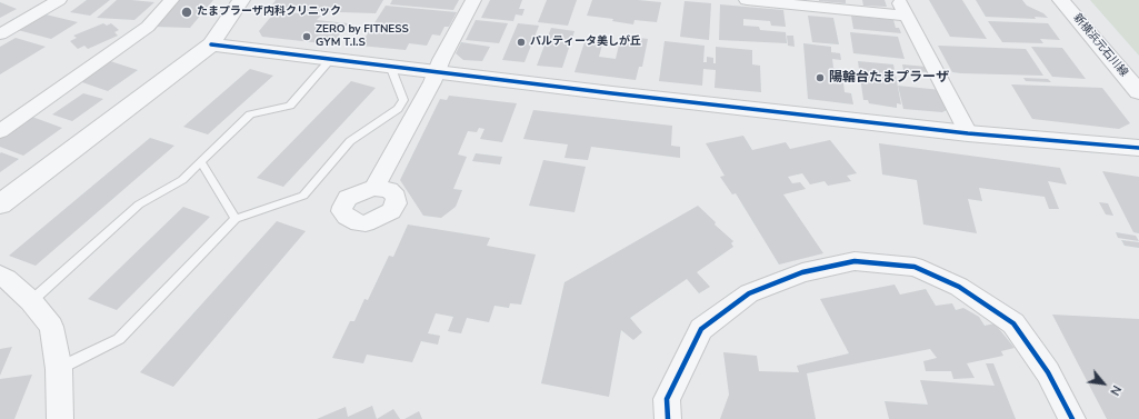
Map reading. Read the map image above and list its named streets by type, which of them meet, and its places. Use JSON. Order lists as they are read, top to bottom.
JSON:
{
  "streets": {
    "street": ["新横浜元石川線"]
  },
  "places": [
    "たまプラーザ内科クリニック",
    "ZERO by FITNESS GYM T.I.S",
    "パルティータ美しが丘",
    "陽輪台たまプラーザ"
  ],
  "north": "bottom right"
}
